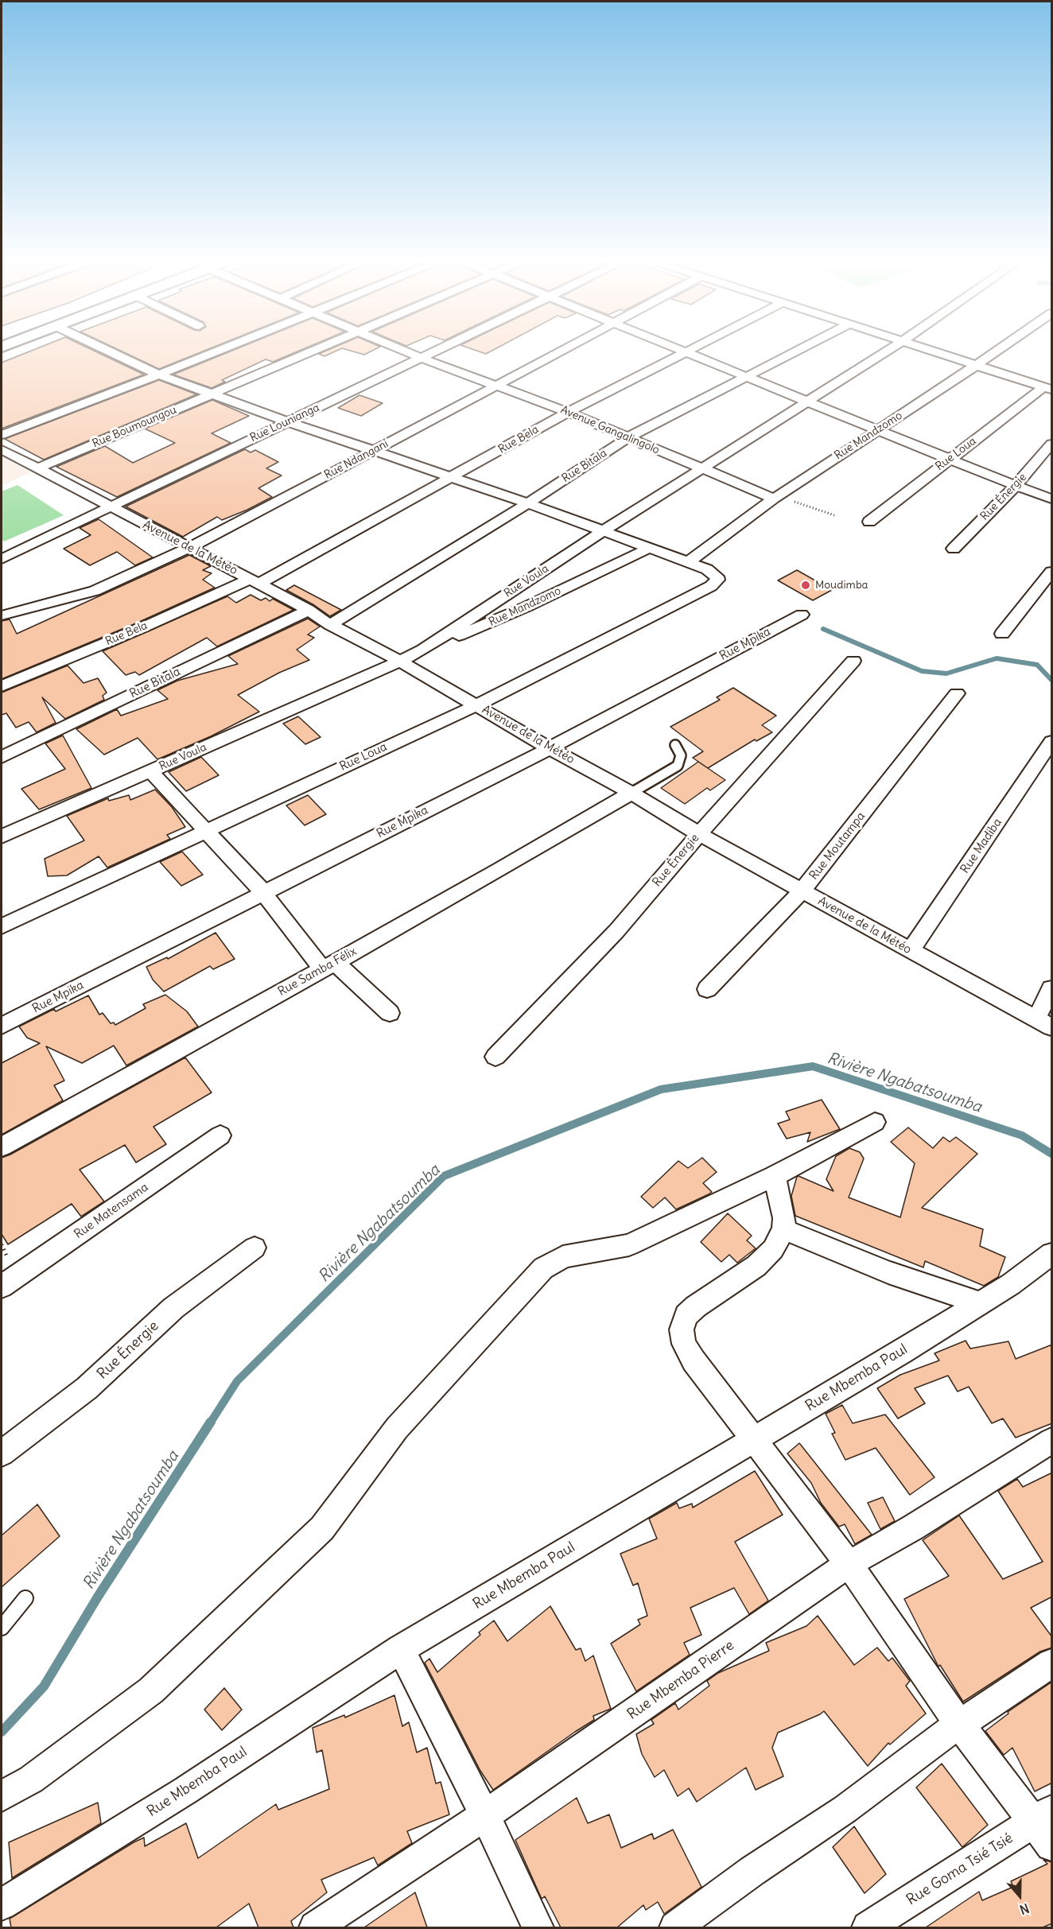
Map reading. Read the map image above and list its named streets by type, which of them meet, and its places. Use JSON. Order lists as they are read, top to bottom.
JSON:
{
  "streets": {
    "street": [
      "Rue Lounianga",
      "Rue Boumoungou",
      "Avenue Gangalingolo",
      "Rue Mandzomo",
      "Rue Bela",
      "Rue Loua",
      "Rue Ndangani",
      "Rue Bitala",
      "Rue Énergie",
      "Avenue de la Météo",
      "Rue Voula",
      "Rue Mpika",
      "Rue Moutampa",
      "Rue Madiba",
      "Rue Samba Félix",
      "Rue Matensama",
      "Rue Mbemba Paul",
      "Rue Mbemba Pierre",
      "Rue Goma Tsié Tsié"
    ]
  },
  "crossings": [
    ["Rue Lounianga", "Avenue Gangalingolo"],
    ["Rue Lounianga", "Avenue de la Météo"],
    ["Rue Boumoungou", "Avenue de la Météo"],
    ["Avenue Gangalingolo", "Rue Mandzomo"],
    ["Avenue Gangalingolo", "Rue Bela"],
    ["Avenue Gangalingolo", "Rue Ndangani"],
    ["Avenue Gangalingolo", "Rue Bitala"],
    ["Avenue Gangalingolo", "Rue Voula"],
    ["Rue Mandzomo", "Rue Loua"],
    ["Rue Mandzomo", "Rue Voula"],
    ["Rue Bela", "Avenue de la Météo"],
    ["Rue Loua", "Avenue de la Météo"],
    ["Rue Ndangani", "Avenue de la Météo"],
    ["Rue Bitala", "Avenue de la Météo"],
    ["Rue Énergie", "Avenue de la Météo"],
    ["Avenue de la Météo", "Rue Voula"],
    ["Avenue de la Météo", "Rue Mpika"],
    ["Avenue de la Météo", "Rue Moutampa"],
    ["Avenue de la Météo", "Rue Madiba"],
    ["Avenue de la Météo", "Rue Samba Félix"]
  ],
  "water": ["Rivière Ngabatsoumba"],
  "places": ["Moudimba"],
  "north": "bottom"
}
